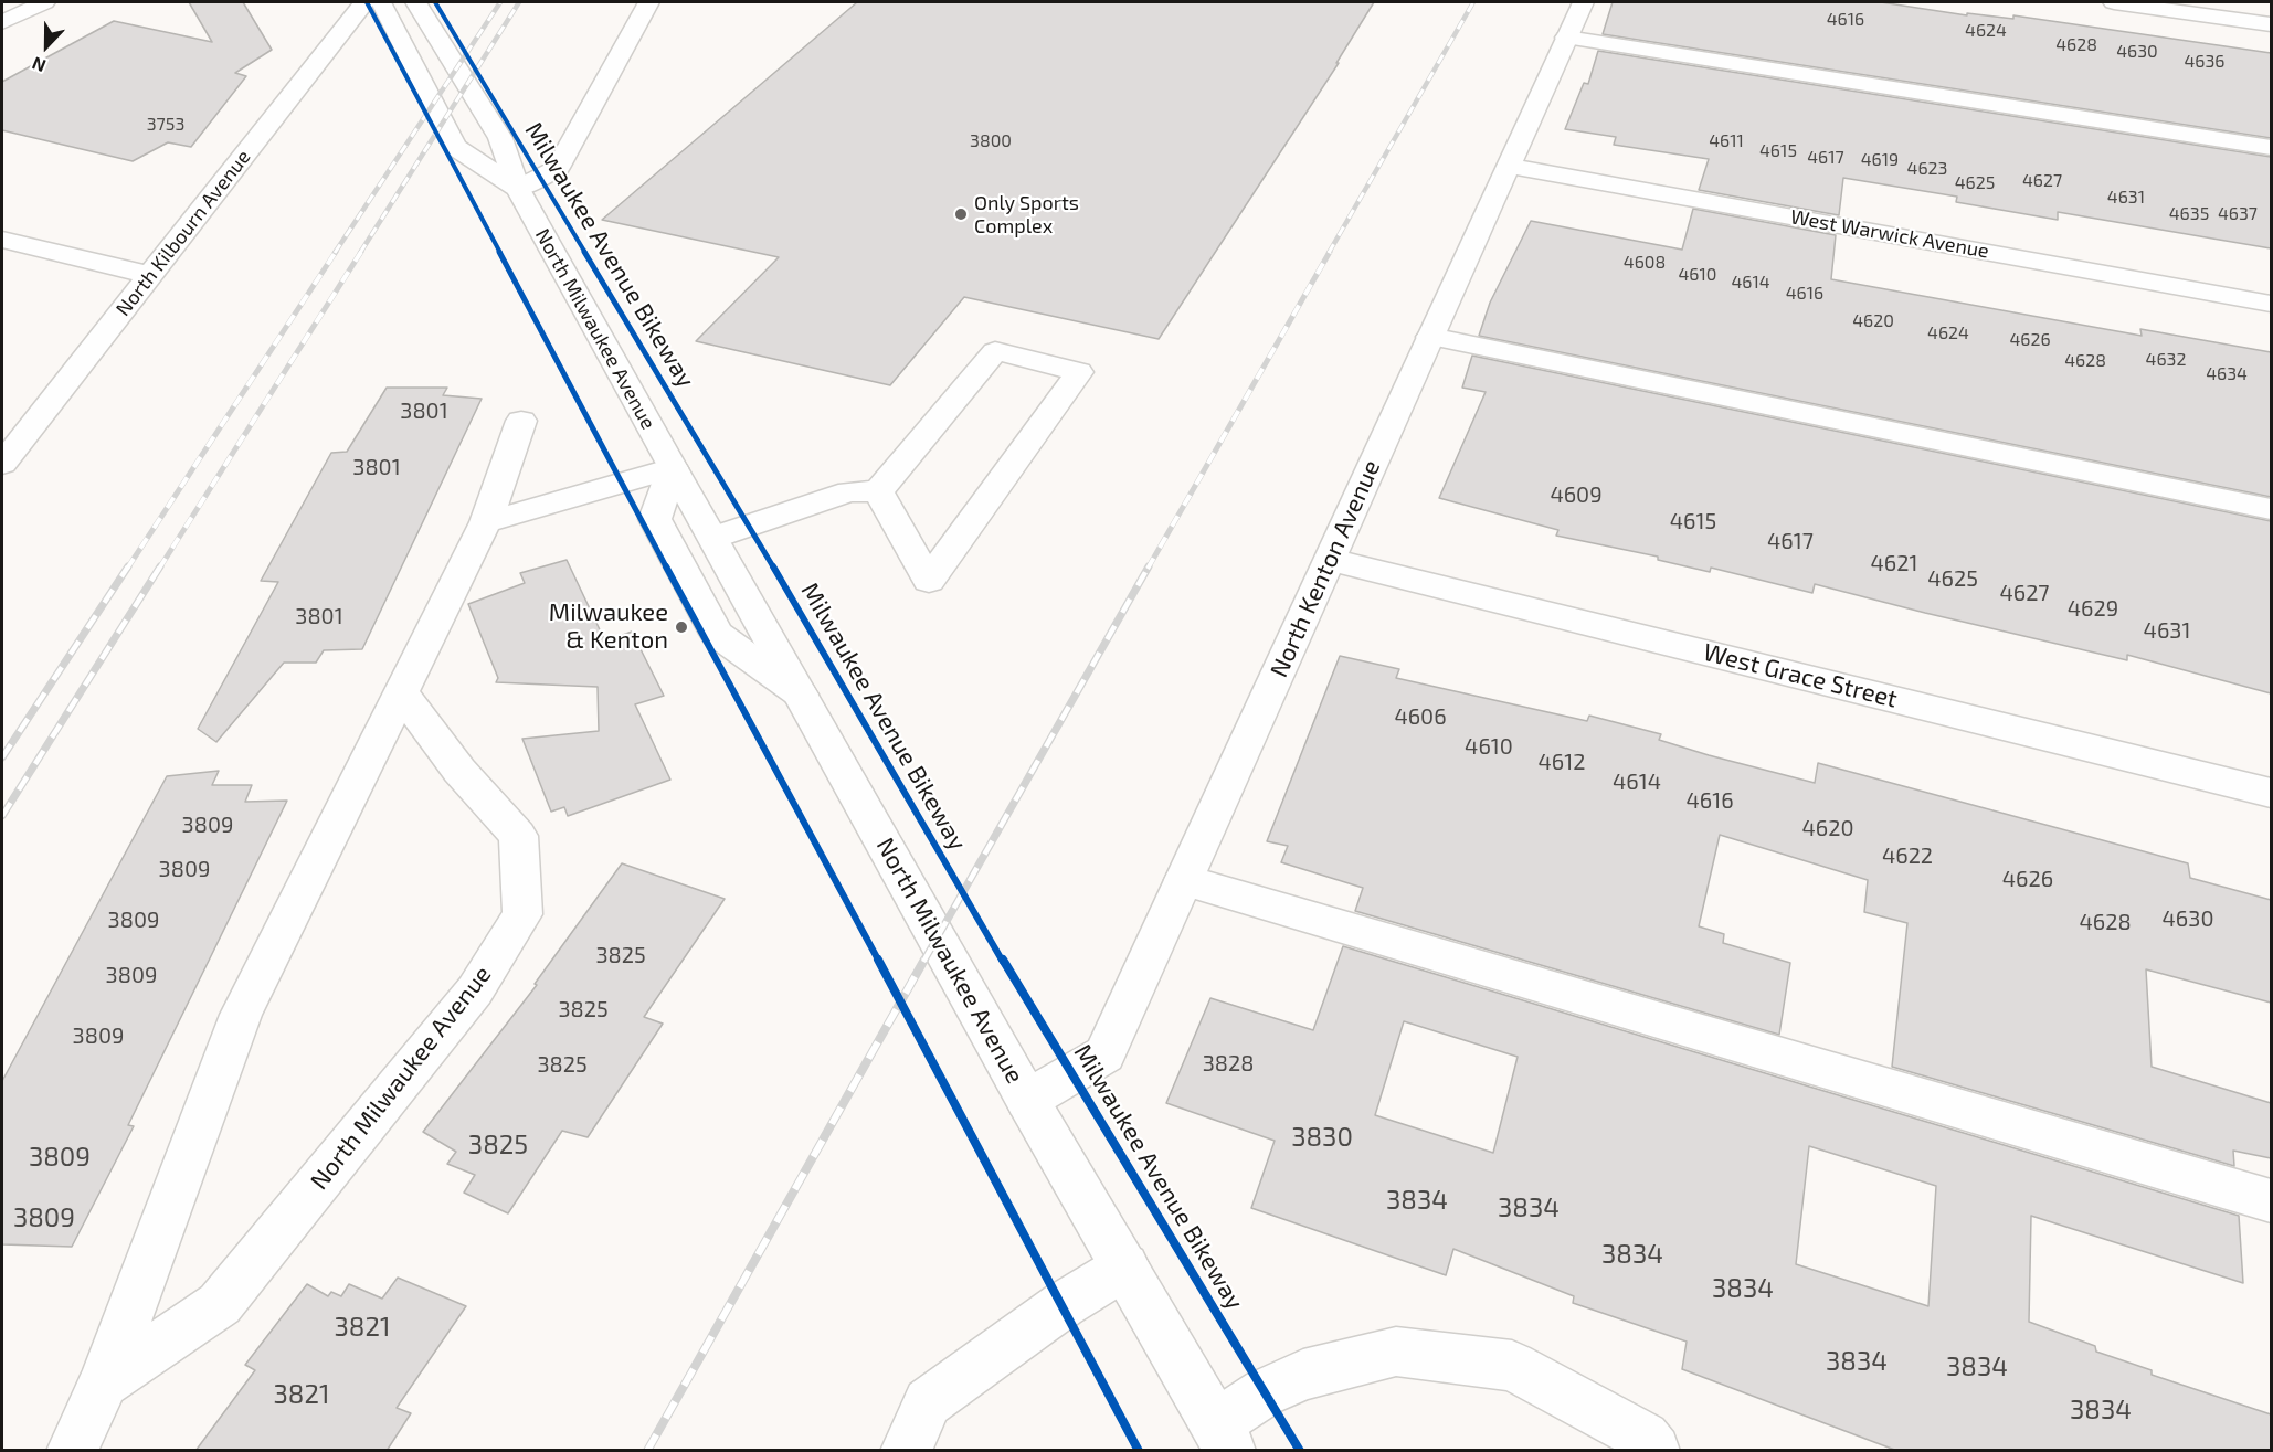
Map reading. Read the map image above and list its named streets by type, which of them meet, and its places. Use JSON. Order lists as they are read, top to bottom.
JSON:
{
  "streets": {
    "street": [
      "North Kilbourn Avenue",
      "West Warwick Avenue",
      "North Milwaukee Avenue",
      "North Kenton Avenue",
      "West Grace Street"
    ],
    "cycle path": ["Milwaukee Avenue Bikeway"]
  },
  "crossings": [
    ["West Warwick Avenue", "North Kenton Avenue"],
    ["North Milwaukee Avenue", "North Kenton Avenue"],
    ["North Kenton Avenue", "West Grace Street"]
  ],
  "places": ["Only Sports Complex", "Milwaukee & Kenton"],
  "house_numbers": [
    "4616",
    "4624",
    "4628",
    "4630",
    "4636",
    "3753",
    "3800",
    "4611",
    "4615",
    "4617",
    "4619",
    "4623",
    "4627",
    "4625",
    "4631",
    "4635",
    "4637",
    "4608",
    "4610",
    "4614",
    "4616",
    "4620",
    "4624",
    "4626",
    "4632",
    "4628",
    "4634",
    "3801",
    "3801",
    "4609",
    "4615",
    "4617",
    "4621",
    "4625",
    "4627",
    "4629",
    "3801",
    "4631",
    "4606",
    "4610",
    "4612",
    "4614",
    "4616",
    "3809",
    "4620",
    "4622",
    "3809",
    "4626",
    "4630",
    "3809",
    "4628",
    "3825",
    "3809",
    "3825",
    "3809",
    "3828",
    "3825",
    "3830",
    "3825",
    "3809",
    "3834",
    "3834",
    "3809",
    "3834",
    "3834",
    "3821",
    "3834",
    "3834",
    "3821",
    "3834"
  ],
  "north": "bottom"
}
